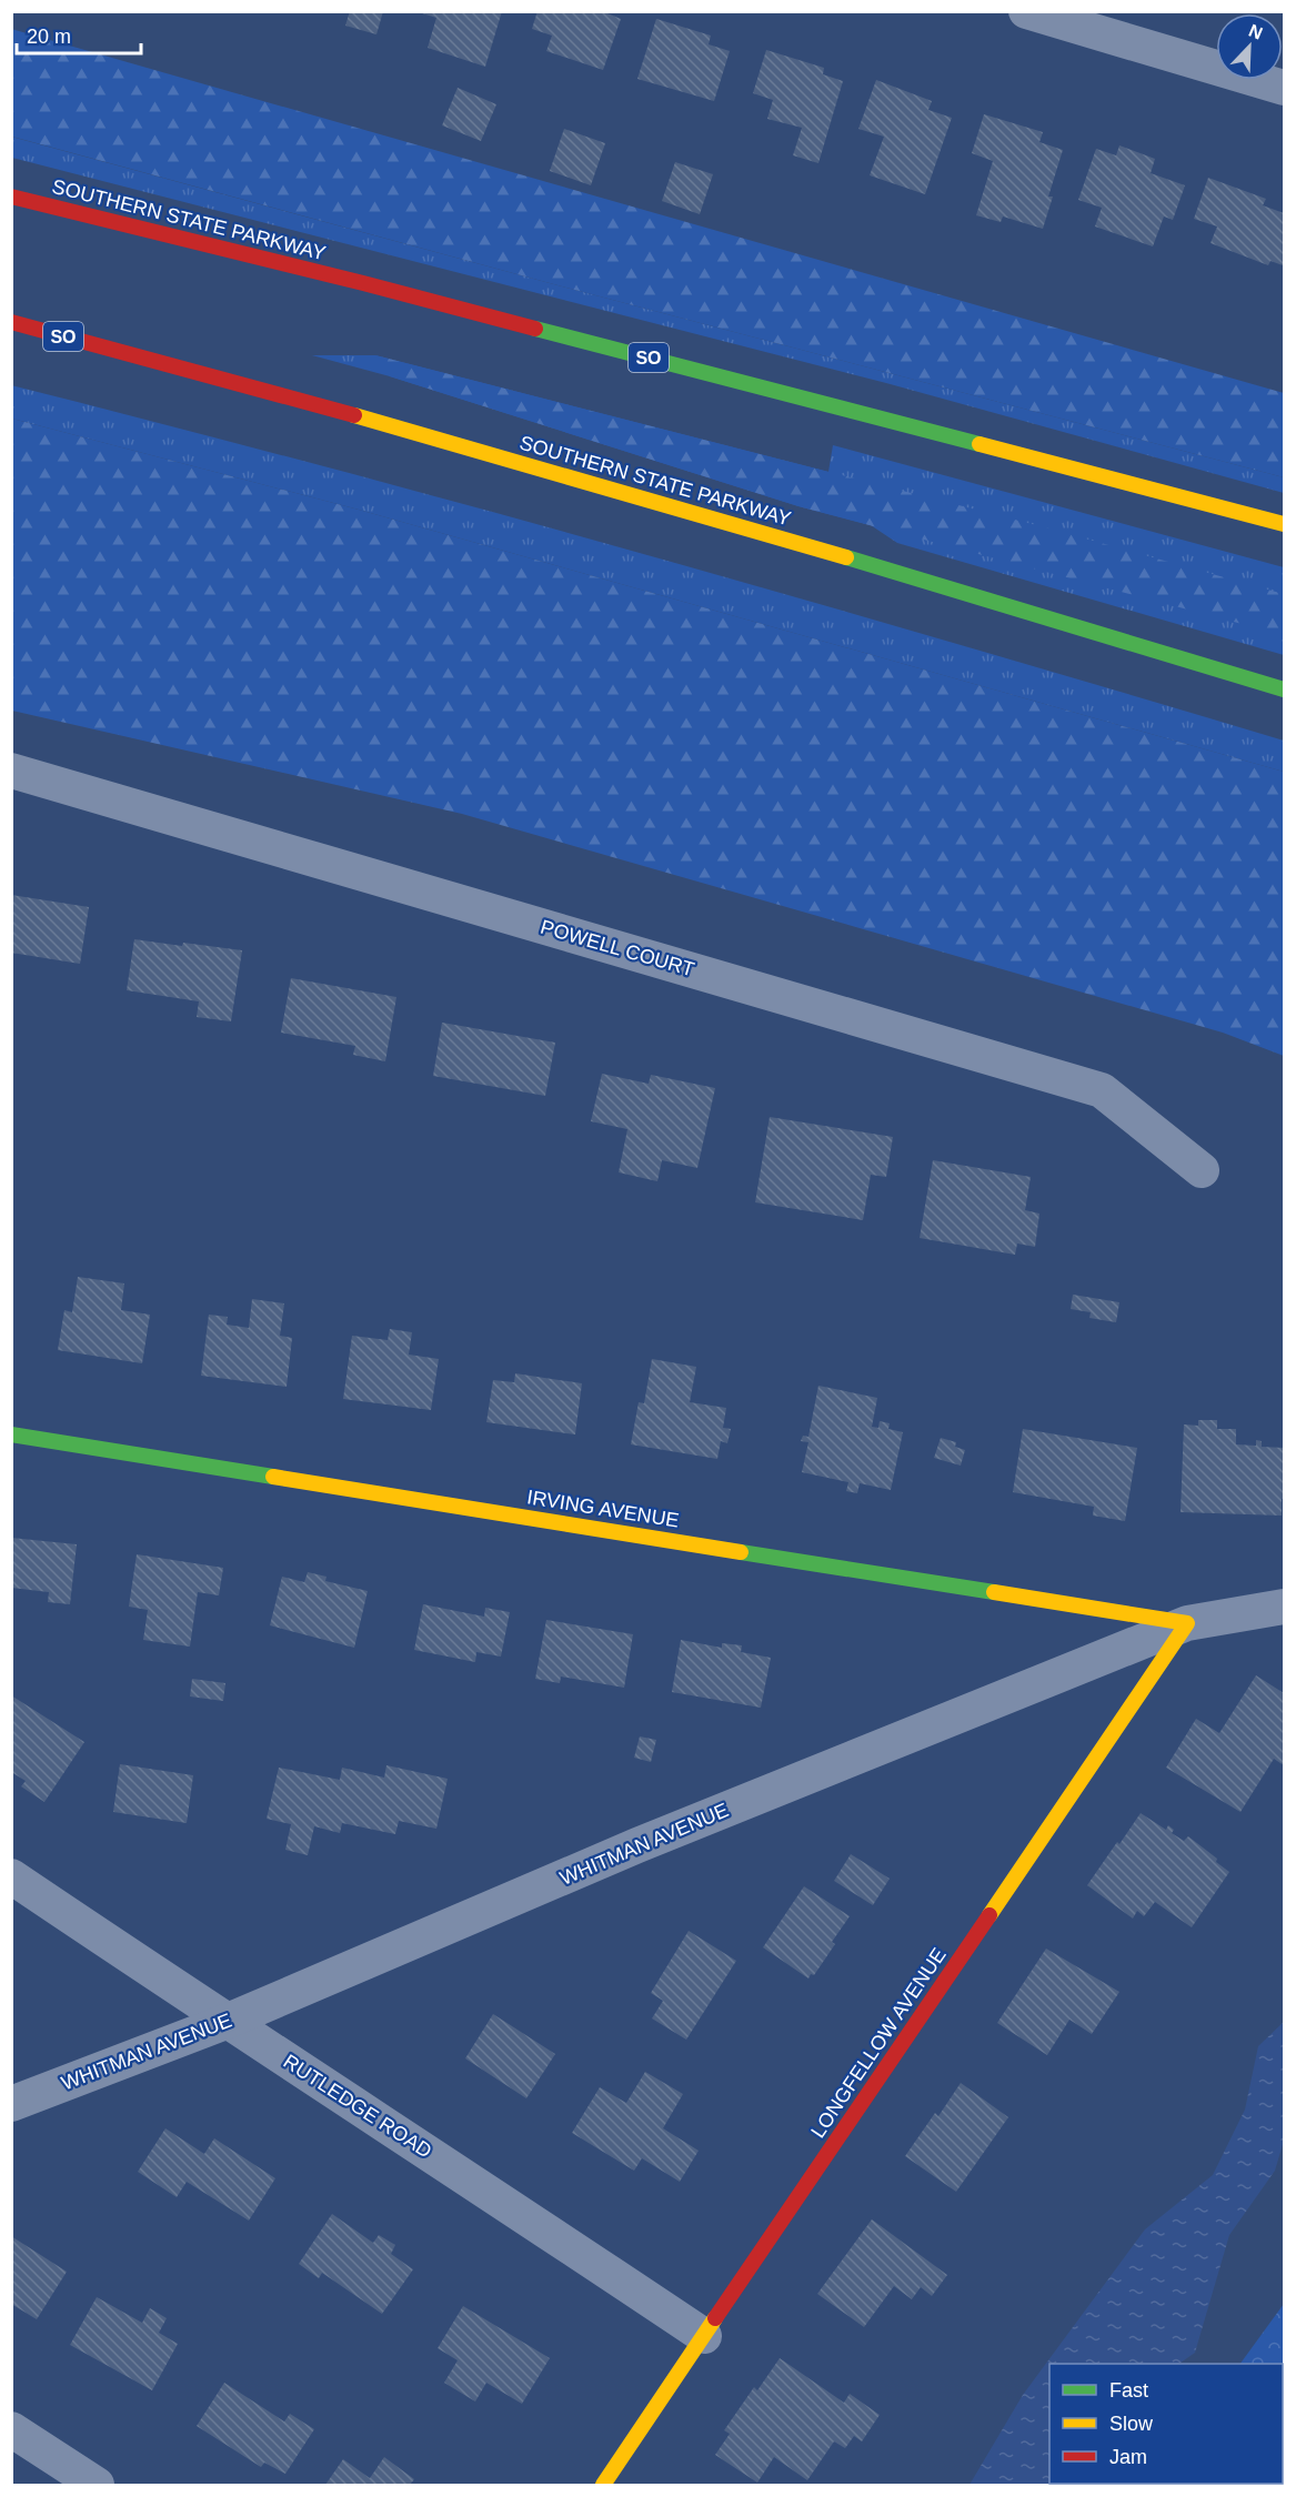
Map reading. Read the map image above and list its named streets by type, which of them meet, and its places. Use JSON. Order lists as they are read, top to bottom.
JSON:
{
  "streets": {
    "main road": [
      "SOUTHERN STATE PARKWAY",
      "SO",
      "IRVING AVENUE",
      "LONGFELLOW AVENUE"
    ],
    "street": ["POWELL COURT", "WHITMAN AVENUE", "RUTLEDGE ROAD"]
  },
  "crossings": [
    ["IRVING AVENUE", "WHITMAN AVENUE"],
    ["IRVING AVENUE", "LONGFELLOW AVENUE"],
    ["WHITMAN AVENUE", "LONGFELLOW AVENUE"],
    ["WHITMAN AVENUE", "RUTLEDGE ROAD"],
    ["LONGFELLOW AVENUE", "RUTLEDGE ROAD"]
  ],
  "legend": ["Fast", "Slow", "Jam"],
  "scale_bar": "20 m",
  "north": "top right"
}
